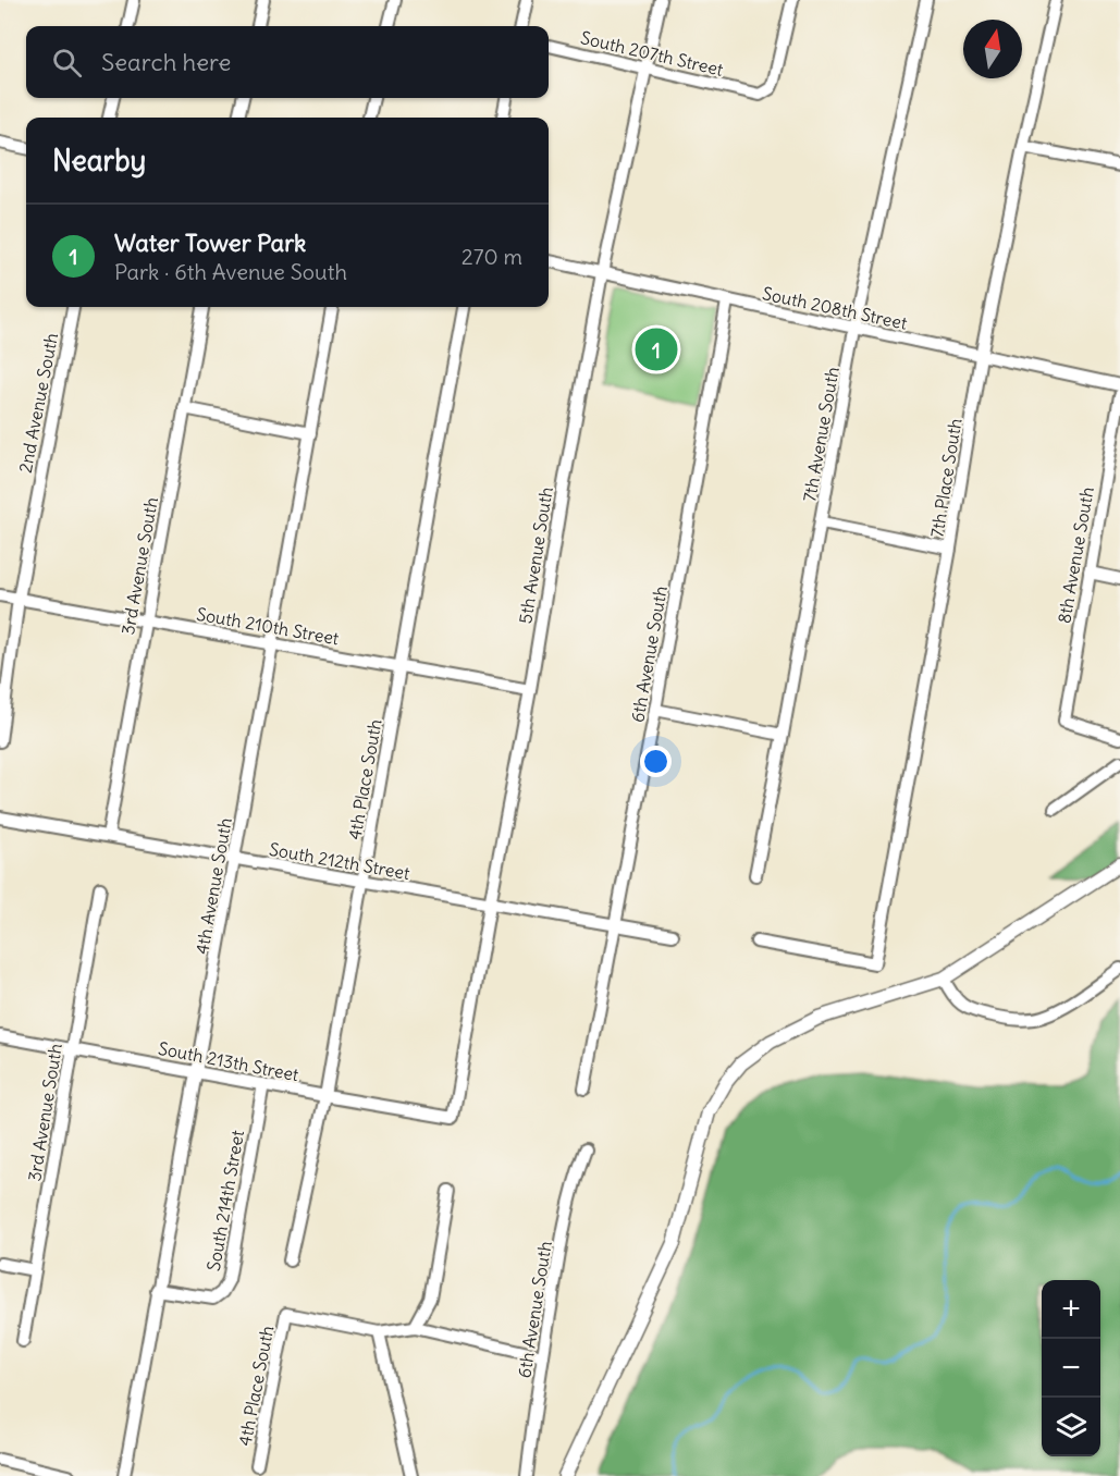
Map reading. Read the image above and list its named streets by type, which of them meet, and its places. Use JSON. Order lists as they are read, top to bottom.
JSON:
{
  "streets": {
    "street": [
      "South 207th Street",
      "South 208th Street",
      "2nd Avenue South",
      "7th Avenue South",
      "7th Place South",
      "5th Avenue South",
      "8th Avenue South",
      "3rd Avenue South",
      "South 210th Street",
      "6th Avenue South",
      "4th Place South",
      "South 212th Street",
      "4th Avenue South",
      "South 213th Street",
      "South 214th Street"
    ]
  },
  "crossings": [
    ["South 207th Street", "5th Avenue South"],
    ["South 208th Street", "7th Avenue South"],
    ["South 208th Street", "7th Place South"],
    ["South 208th Street", "5th Avenue South"],
    ["South 208th Street", "6th Avenue South"],
    ["2nd Avenue South", "South 210th Street"],
    ["5th Avenue South", "South 210th Street"],
    ["5th Avenue South", "South 212th Street"],
    ["5th Avenue South", "South 213th Street"],
    ["3rd Avenue South", "South 210th Street"],
    ["3rd Avenue South", "South 212th Street"],
    ["3rd Avenue South", "South 213th Street"],
    ["South 210th Street", "4th Place South"],
    ["South 210th Street", "4th Avenue South"],
    ["6th Avenue South", "South 212th Street"],
    ["4th Place South", "South 212th Street"],
    ["4th Place South", "South 213th Street"],
    ["South 212th Street", "4th Avenue South"],
    ["4th Avenue South", "South 213th Street"],
    ["4th Avenue South", "South 214th Street"],
    ["South 213th Street", "South 214th Street"]
  ],
  "north": "top",
  "page": {
    "search": "Search here",
    "heading": "Nearby",
    "list": [
      {
        "mark": "1",
        "name": "Water Tower Park",
        "note": "Park · 6th Avenue South",
        "value": "270 m"
      }
    ],
    "pins": "1",
    "map_buttons": ["+", "−"]
  }
}
